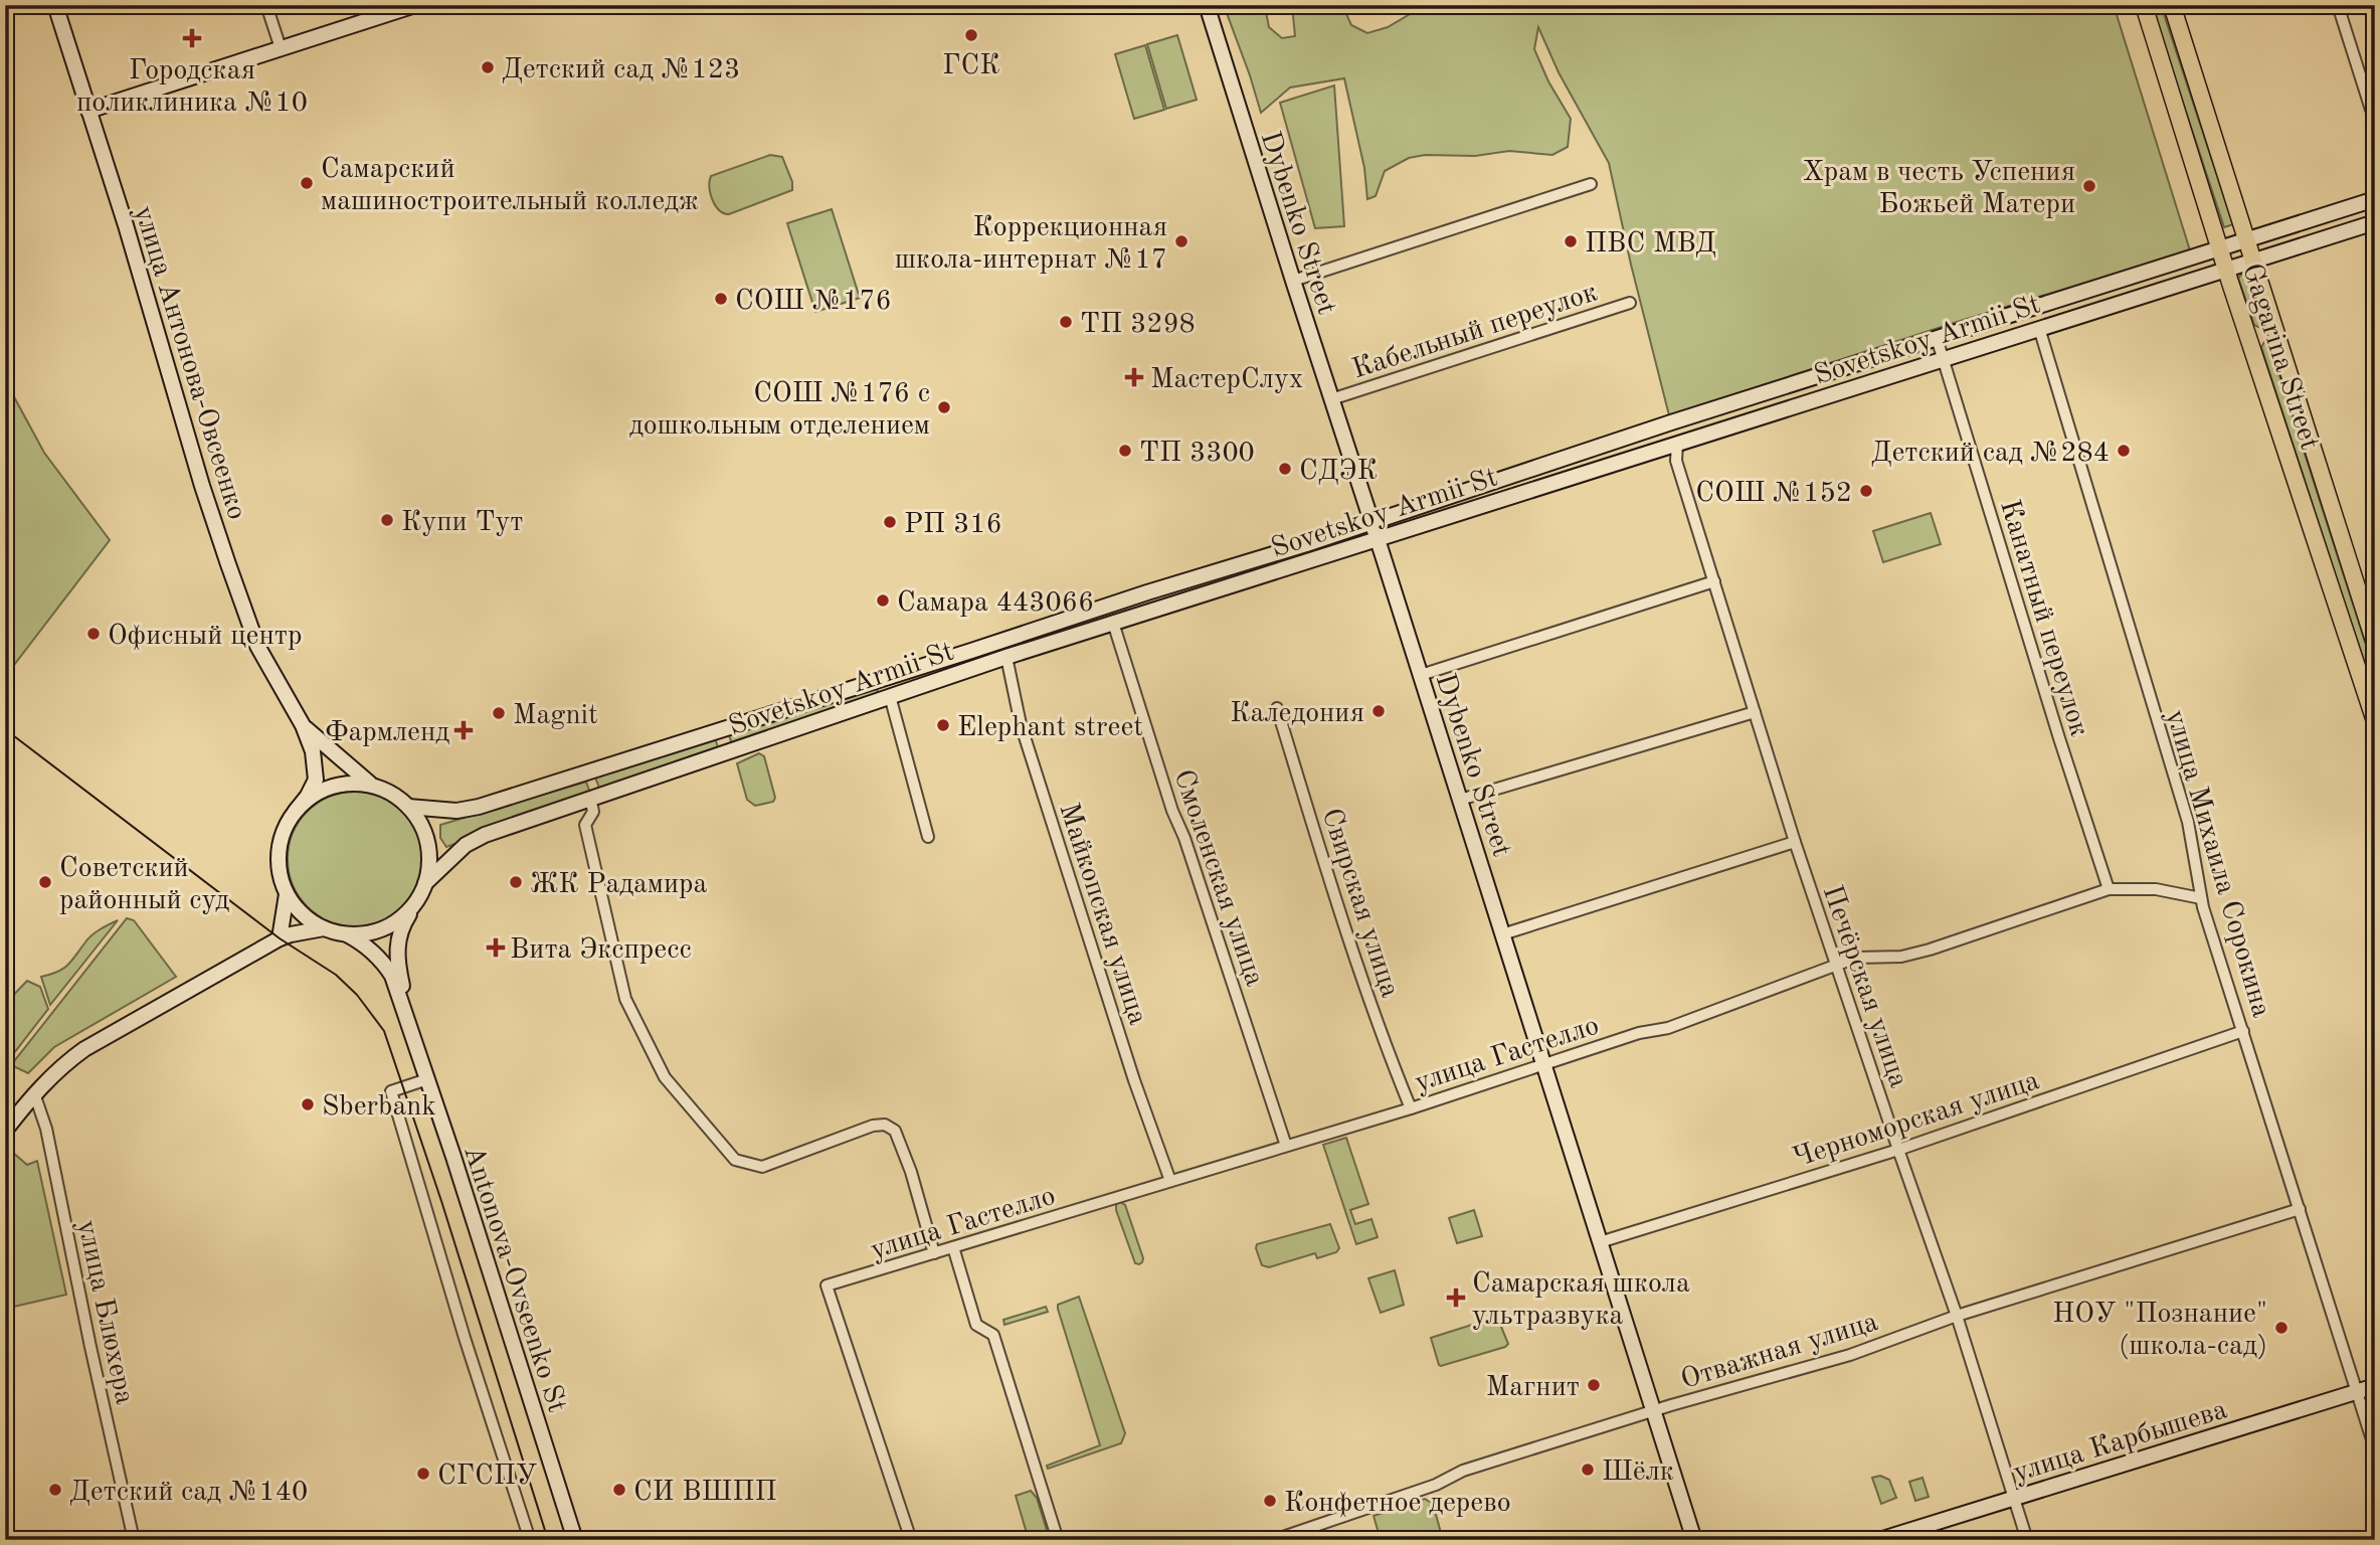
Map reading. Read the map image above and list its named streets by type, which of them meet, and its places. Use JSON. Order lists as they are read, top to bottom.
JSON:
{
  "streets": {
    "main road": [
      "Dybenko Street",
      "Sovetskoy Armii St",
      "Gagarina Street",
      "улица Антонова-Овсеенко",
      "Antonova-Ovseenko St",
      "улица Карбышева"
    ],
    "street": [
      "Кабельный переулок",
      "Канатный переулок",
      "улица Михаила Сорокина",
      "Смоленская улица",
      "Свирская улица",
      "Майкопская улица",
      "Печёрская улица",
      "улица Гастелло",
      "Черноморская улица",
      "улица Блюхера",
      "Отважная улица"
    ]
  },
  "crossings": [
    ["Dybenko Street", "Кабельный переулок"],
    ["Dybenko Street", "Sovetskoy Armii St"],
    ["Dybenko Street", "улица Гастелло"],
    ["Dybenko Street", "Черноморская улица"],
    ["Dybenko Street", "Отважная улица"],
    ["Sovetskoy Armii St", "Gagarina Street"],
    ["Sovetskoy Armii St", "улица Антонова-Овсеенко"],
    ["Sovetskoy Armii St", "Канатный переулок"],
    ["Sovetskoy Armii St", "улица Михаила Сорокина"],
    ["Sovetskoy Armii St", "Смоленская улица"],
    ["Sovetskoy Armii St", "Майкопская улица"],
    ["Sovetskoy Armii St", "Печёрская улица"],
    ["Sovetskoy Armii St", "Antonova-Ovseenko St"],
    ["улица Антонова-Овсеенко", "Antonova-Ovseenko St"],
    ["Канатный переулок", "улица Гастелло"],
    ["улица Михаила Сорокина", "улица Гастелло"],
    ["улица Михаила Сорокина", "Черноморская улица"],
    ["улица Михаила Сорокина", "Отважная улица"],
    ["улица Михаила Сорокина", "улица Карбышева"],
    ["Смоленская улица", "улица Гастелло"],
    ["Свирская улица", "улица Гастелло"],
    ["Майкопская улица", "улица Гастелло"],
    ["Печёрская улица", "улица Гастелло"],
    ["Печёрская улица", "Черноморская улица"],
    ["Печёрская улица", "Отважная улица"],
    ["Печёрская улица", "улица Карбышева"]
  ],
  "places": {
    "other": [
      "ГСК",
      "Детский сад №123",
      "Самарский машиностроительный колледж",
      "Храм в честь Успения Божьей Матери",
      "Коррекционная школа-интернат №17",
      "ПВС МВД",
      "СОШ №176",
      "ТП 3298",
      "СОШ №176 с дошкольным отделением",
      "ТП 3300",
      "Детский сад №284",
      "СДЭК",
      "СОШ №152",
      "Купи Тут",
      "РП 316",
      "Самара 443066",
      "Офисный центр",
      "Каледония",
      "Magnit",
      "Elephant street",
      "Советский районный суд",
      "ЖК Радамира",
      "Sberbank",
      "НОУ \"Познание\" (школа-сад)",
      "Магнит",
      "Шёлк",
      "СГСПУ",
      "Детский сад №140",
      "СИ ВШПП",
      "Конфетное дерево"
    ],
    "health": [
      "Городская поликлиника №10",
      "МастерСлух",
      "Фармленд",
      "Вита Экспресс",
      "Самарская школа ультразвука"
    ]
  }
}
